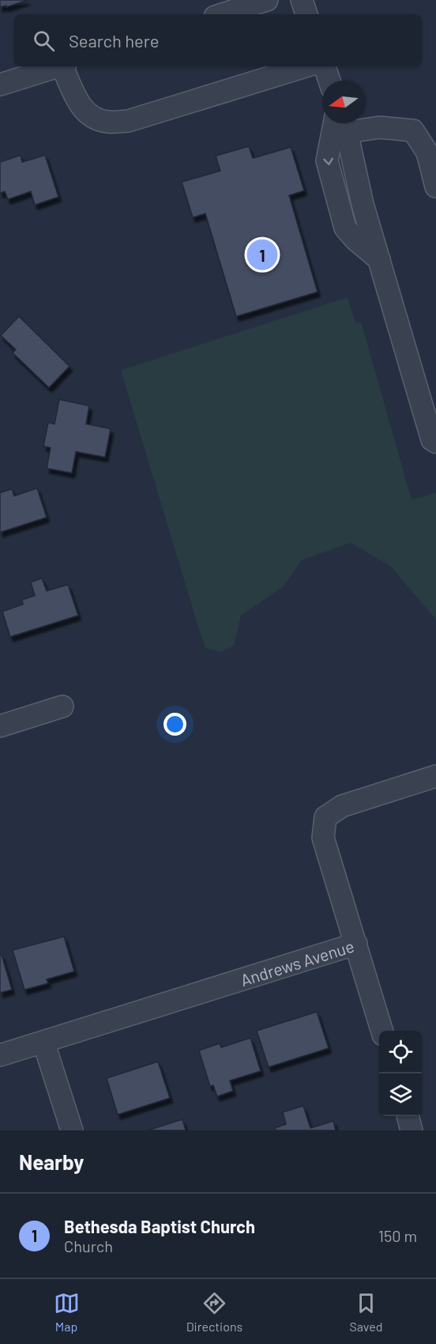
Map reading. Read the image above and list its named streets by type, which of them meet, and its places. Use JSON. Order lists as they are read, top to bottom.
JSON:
{
  "streets": {
    "street": ["Andrews Avenue"]
  },
  "north": "left",
  "page": {
    "search": "Search here",
    "pins": "1",
    "heading": "Nearby",
    "list": [
      {
        "mark": "1",
        "name": "Bethesda Baptist Church",
        "note": "Church",
        "value": "150 m"
      }
    ],
    "nav": ["Map", "Directions", "Saved"]
  }
}
